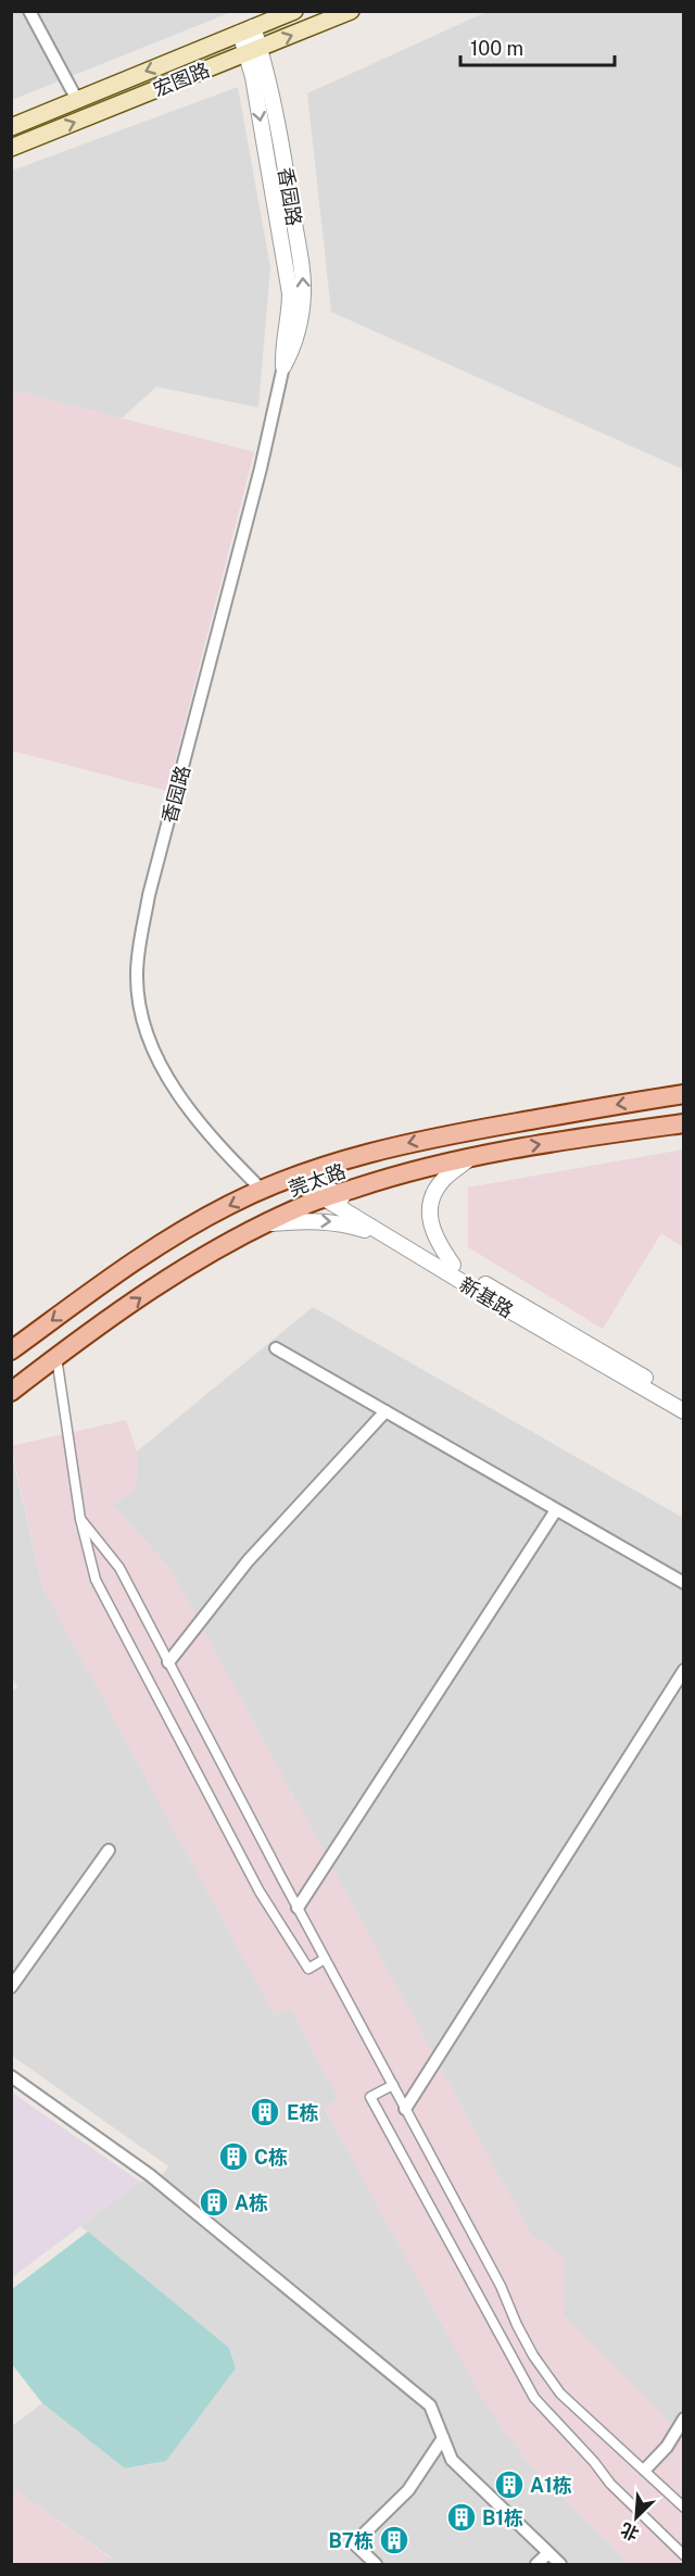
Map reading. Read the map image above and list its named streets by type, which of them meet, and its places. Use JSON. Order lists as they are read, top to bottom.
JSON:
{
  "streets": {
    "main road": ["宏图路", "莞太路"],
    "street": ["香园路", "新基路"]
  },
  "crossings": [
    ["宏图路", "香园路"],
    ["香园路", "莞太路"],
    ["莞太路", "新基路"]
  ],
  "places": {
    "building": [
      "E栋",
      "C栋",
      "A栋",
      "A1栋",
      "B1栋",
      "B7栋"
    ]
  },
  "scale_bar": "100 m",
  "north": "bottom left"
}
